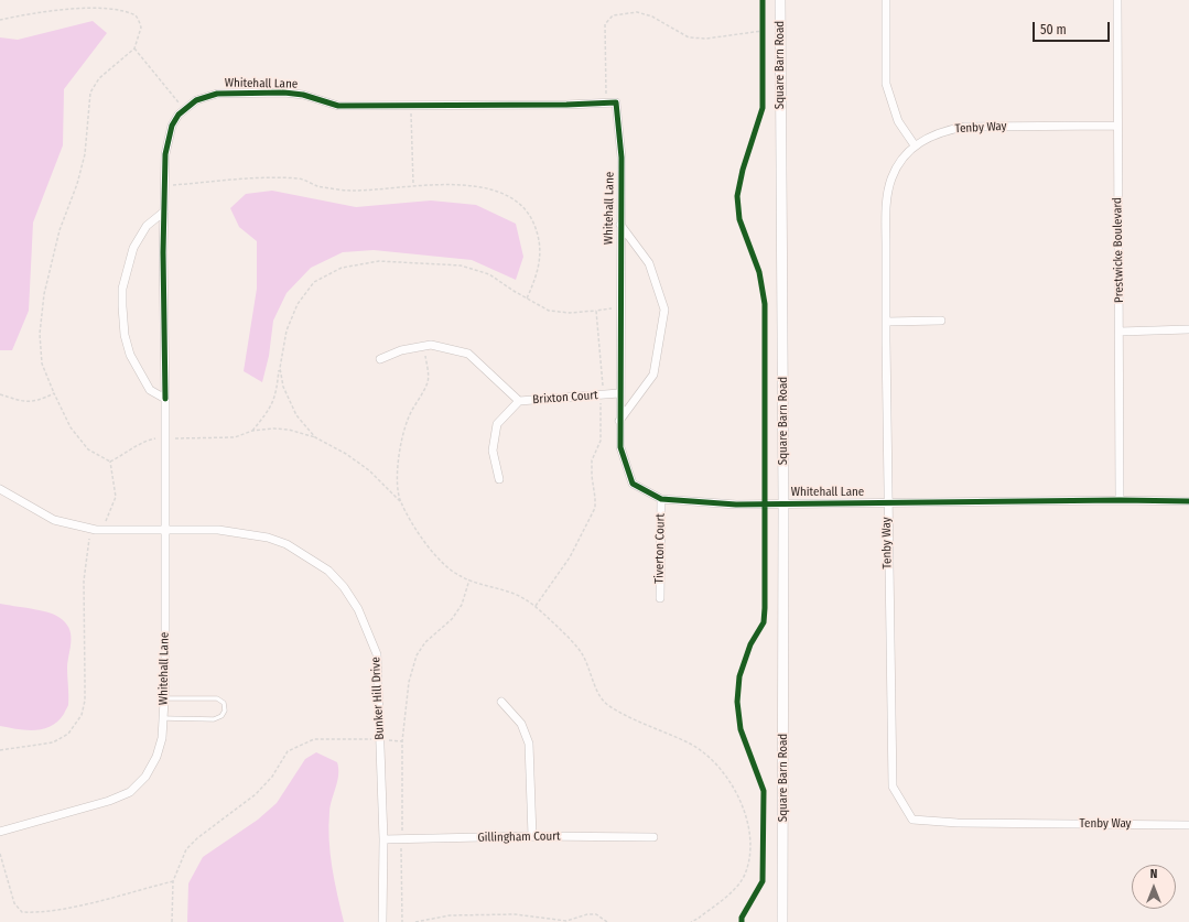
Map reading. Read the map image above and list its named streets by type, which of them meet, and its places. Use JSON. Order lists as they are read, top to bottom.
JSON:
{
  "streets": {
    "street": [
      "Square Barn Road",
      "Whitehall Lane",
      "Tenby Way",
      "Prestwicke Boulevard",
      "Brixton Court",
      "Tiverton Court",
      "Bunker Hill Drive",
      "Gillingham Court"
    ]
  },
  "crossings": [
    ["Square Barn Road", "Whitehall Lane"],
    ["Whitehall Lane", "Tenby Way"],
    ["Whitehall Lane", "Prestwicke Boulevard"],
    ["Whitehall Lane", "Brixton Court"],
    ["Whitehall Lane", "Tiverton Court"],
    ["Whitehall Lane", "Bunker Hill Drive"],
    ["Tenby Way", "Prestwicke Boulevard"],
    ["Bunker Hill Drive", "Gillingham Court"]
  ],
  "scale_bar": "50 m",
  "north": "top"
}
